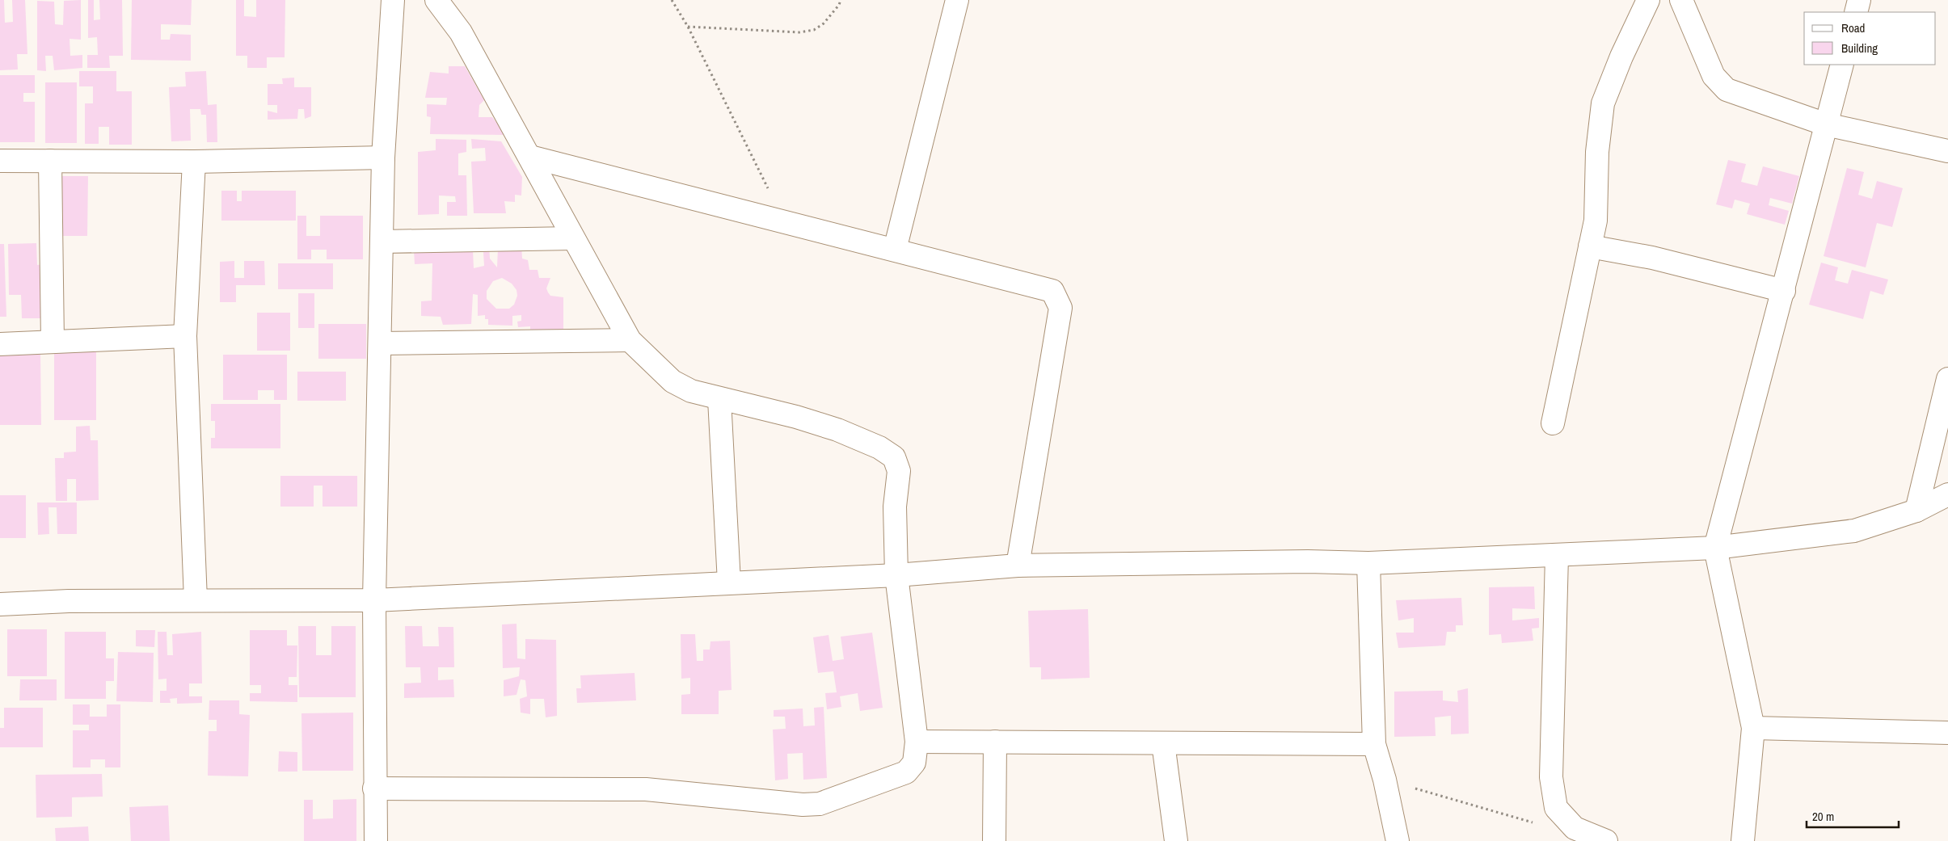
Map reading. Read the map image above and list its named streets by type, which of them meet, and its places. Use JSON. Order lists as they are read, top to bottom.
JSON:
{
  "legend": ["Road", "Building"],
  "scale_bar": "20 m"
}
